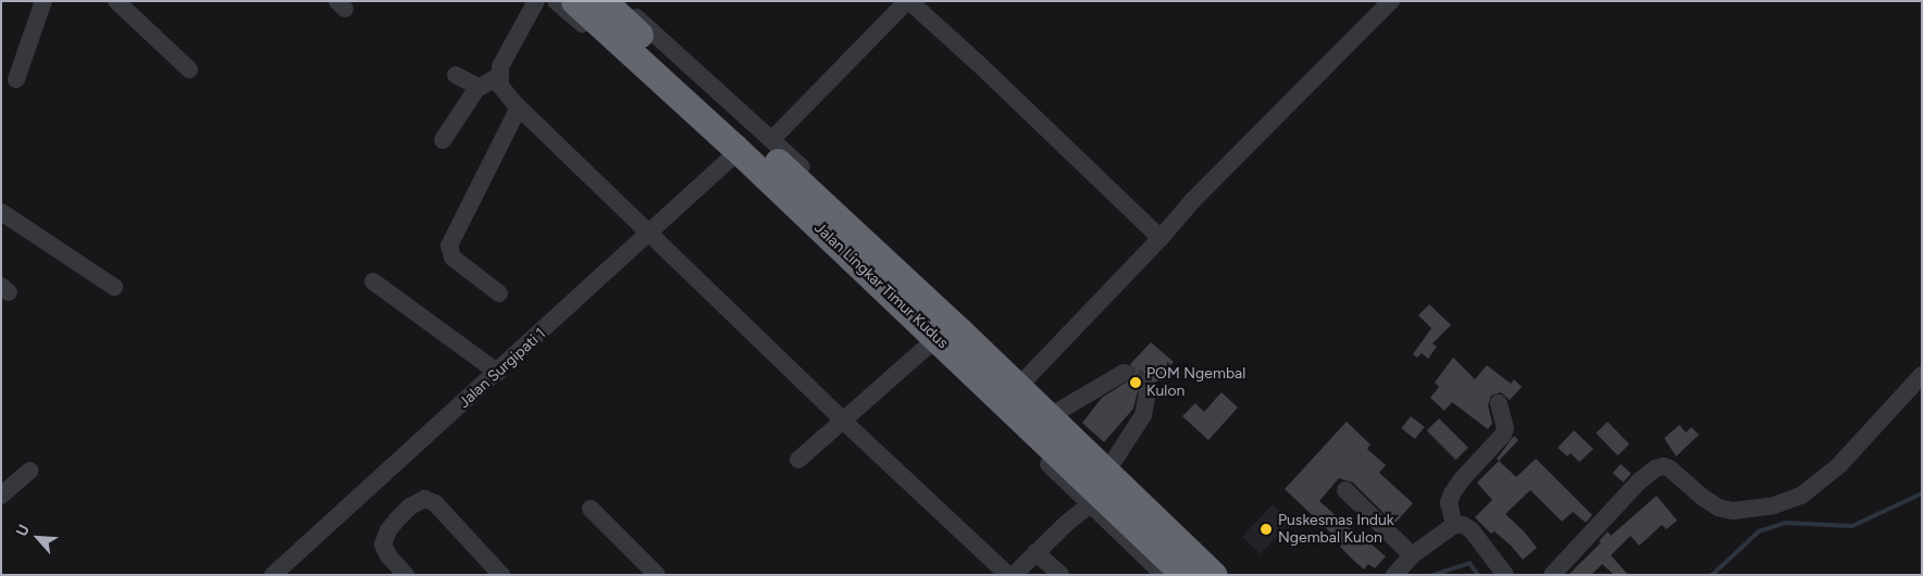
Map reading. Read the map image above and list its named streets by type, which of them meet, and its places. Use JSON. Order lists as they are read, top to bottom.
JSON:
{
  "streets": {
    "highway": ["Jalan Lingkar Timur Kudus"],
    "street": ["Jalan Surgipati 1"]
  },
  "places": ["POM Ngembal Kulon", "Puskesmas Induk Ngembal Kulon"],
  "north": "top left"
}
